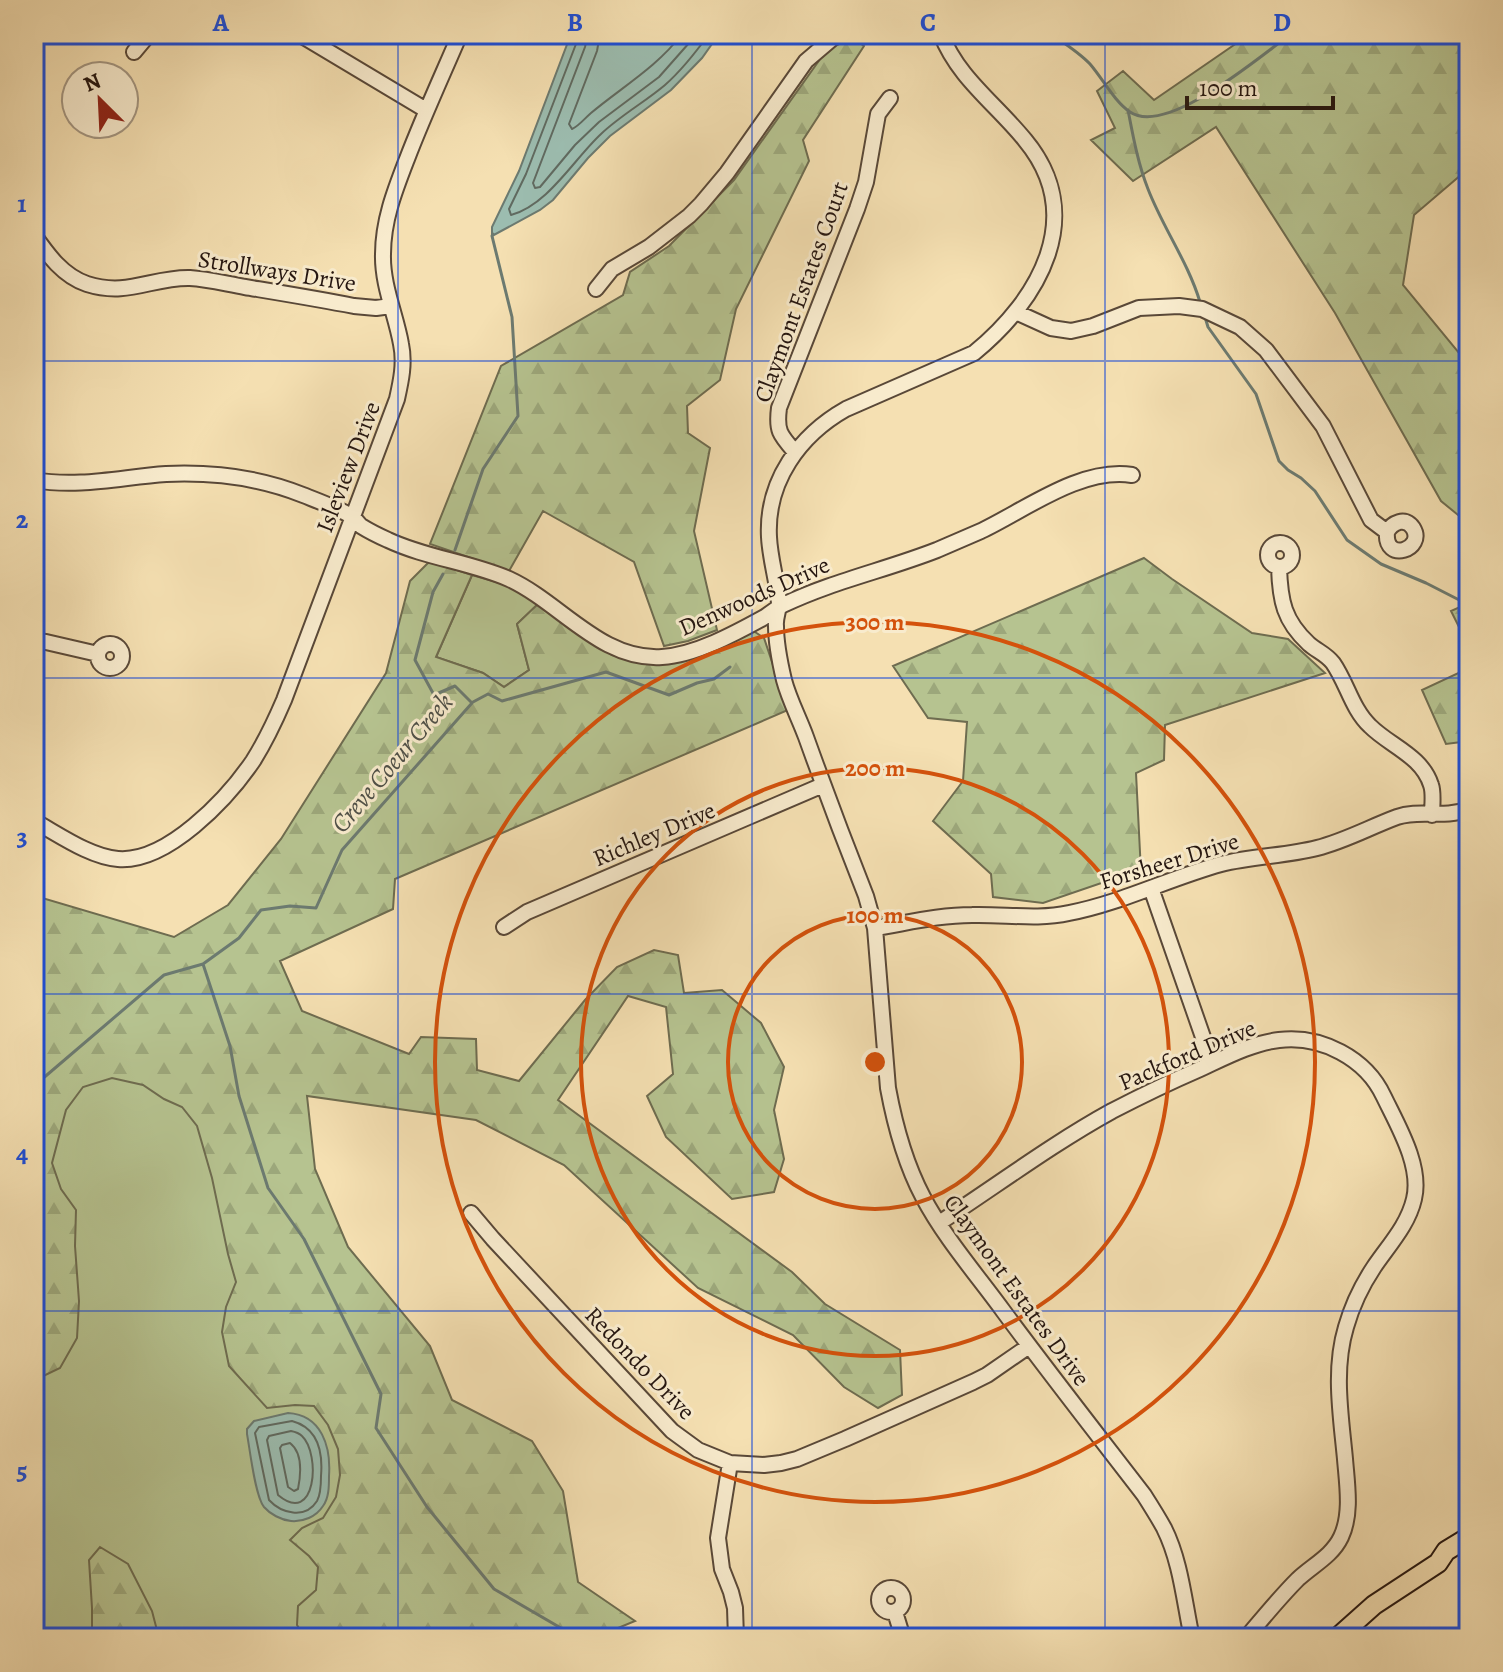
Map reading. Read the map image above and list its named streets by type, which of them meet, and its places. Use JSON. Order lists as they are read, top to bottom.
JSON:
{
  "streets": {
    "street": [
      "Strollways Drive",
      "Claymont Estates Court",
      "Isleview Drive",
      "Denwoods Drive",
      "Richley Drive",
      "Forsheer Drive",
      "Packford Drive",
      "Claymont Estates Drive",
      "Redondo Drive"
    ]
  },
  "crossings": [
    ["Strollways Drive", "Isleview Drive"],
    ["Claymont Estates Court", "Claymont Estates Drive"],
    ["Isleview Drive", "Denwoods Drive"],
    ["Denwoods Drive", "Claymont Estates Drive"],
    ["Richley Drive", "Claymont Estates Drive"],
    ["Forsheer Drive", "Claymont Estates Drive"],
    ["Packford Drive", "Claymont Estates Drive"],
    ["Claymont Estates Drive", "Redondo Drive"]
  ],
  "water": ["Creve Coeur Creek"],
  "scale_bar": "100 m",
  "north": "top left",
  "grid": {
    "columns": [
      "A",
      "B",
      "C",
      "D"
    ],
    "rows": [
      "1",
      "2",
      "3",
      "4",
      "5"
    ]
  },
  "rings": ["300 m", "200 m", "100 m"]
}
